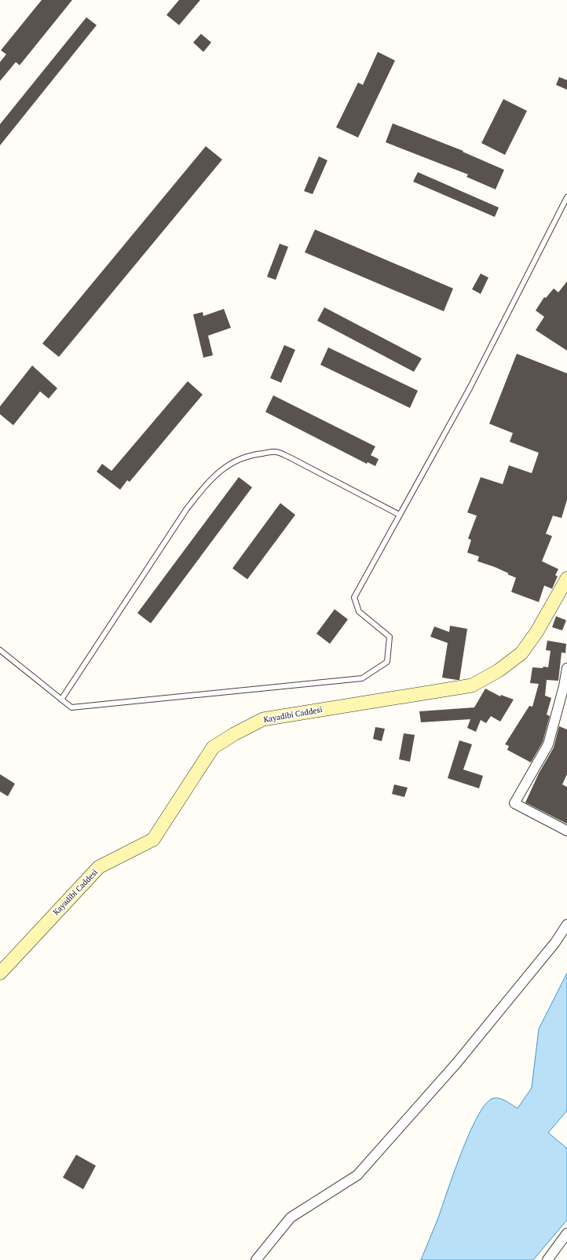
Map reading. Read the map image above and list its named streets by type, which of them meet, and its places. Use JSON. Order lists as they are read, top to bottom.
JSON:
{
  "streets": {
    "street": ["Kayadibi Caddesi"]
  }
}
